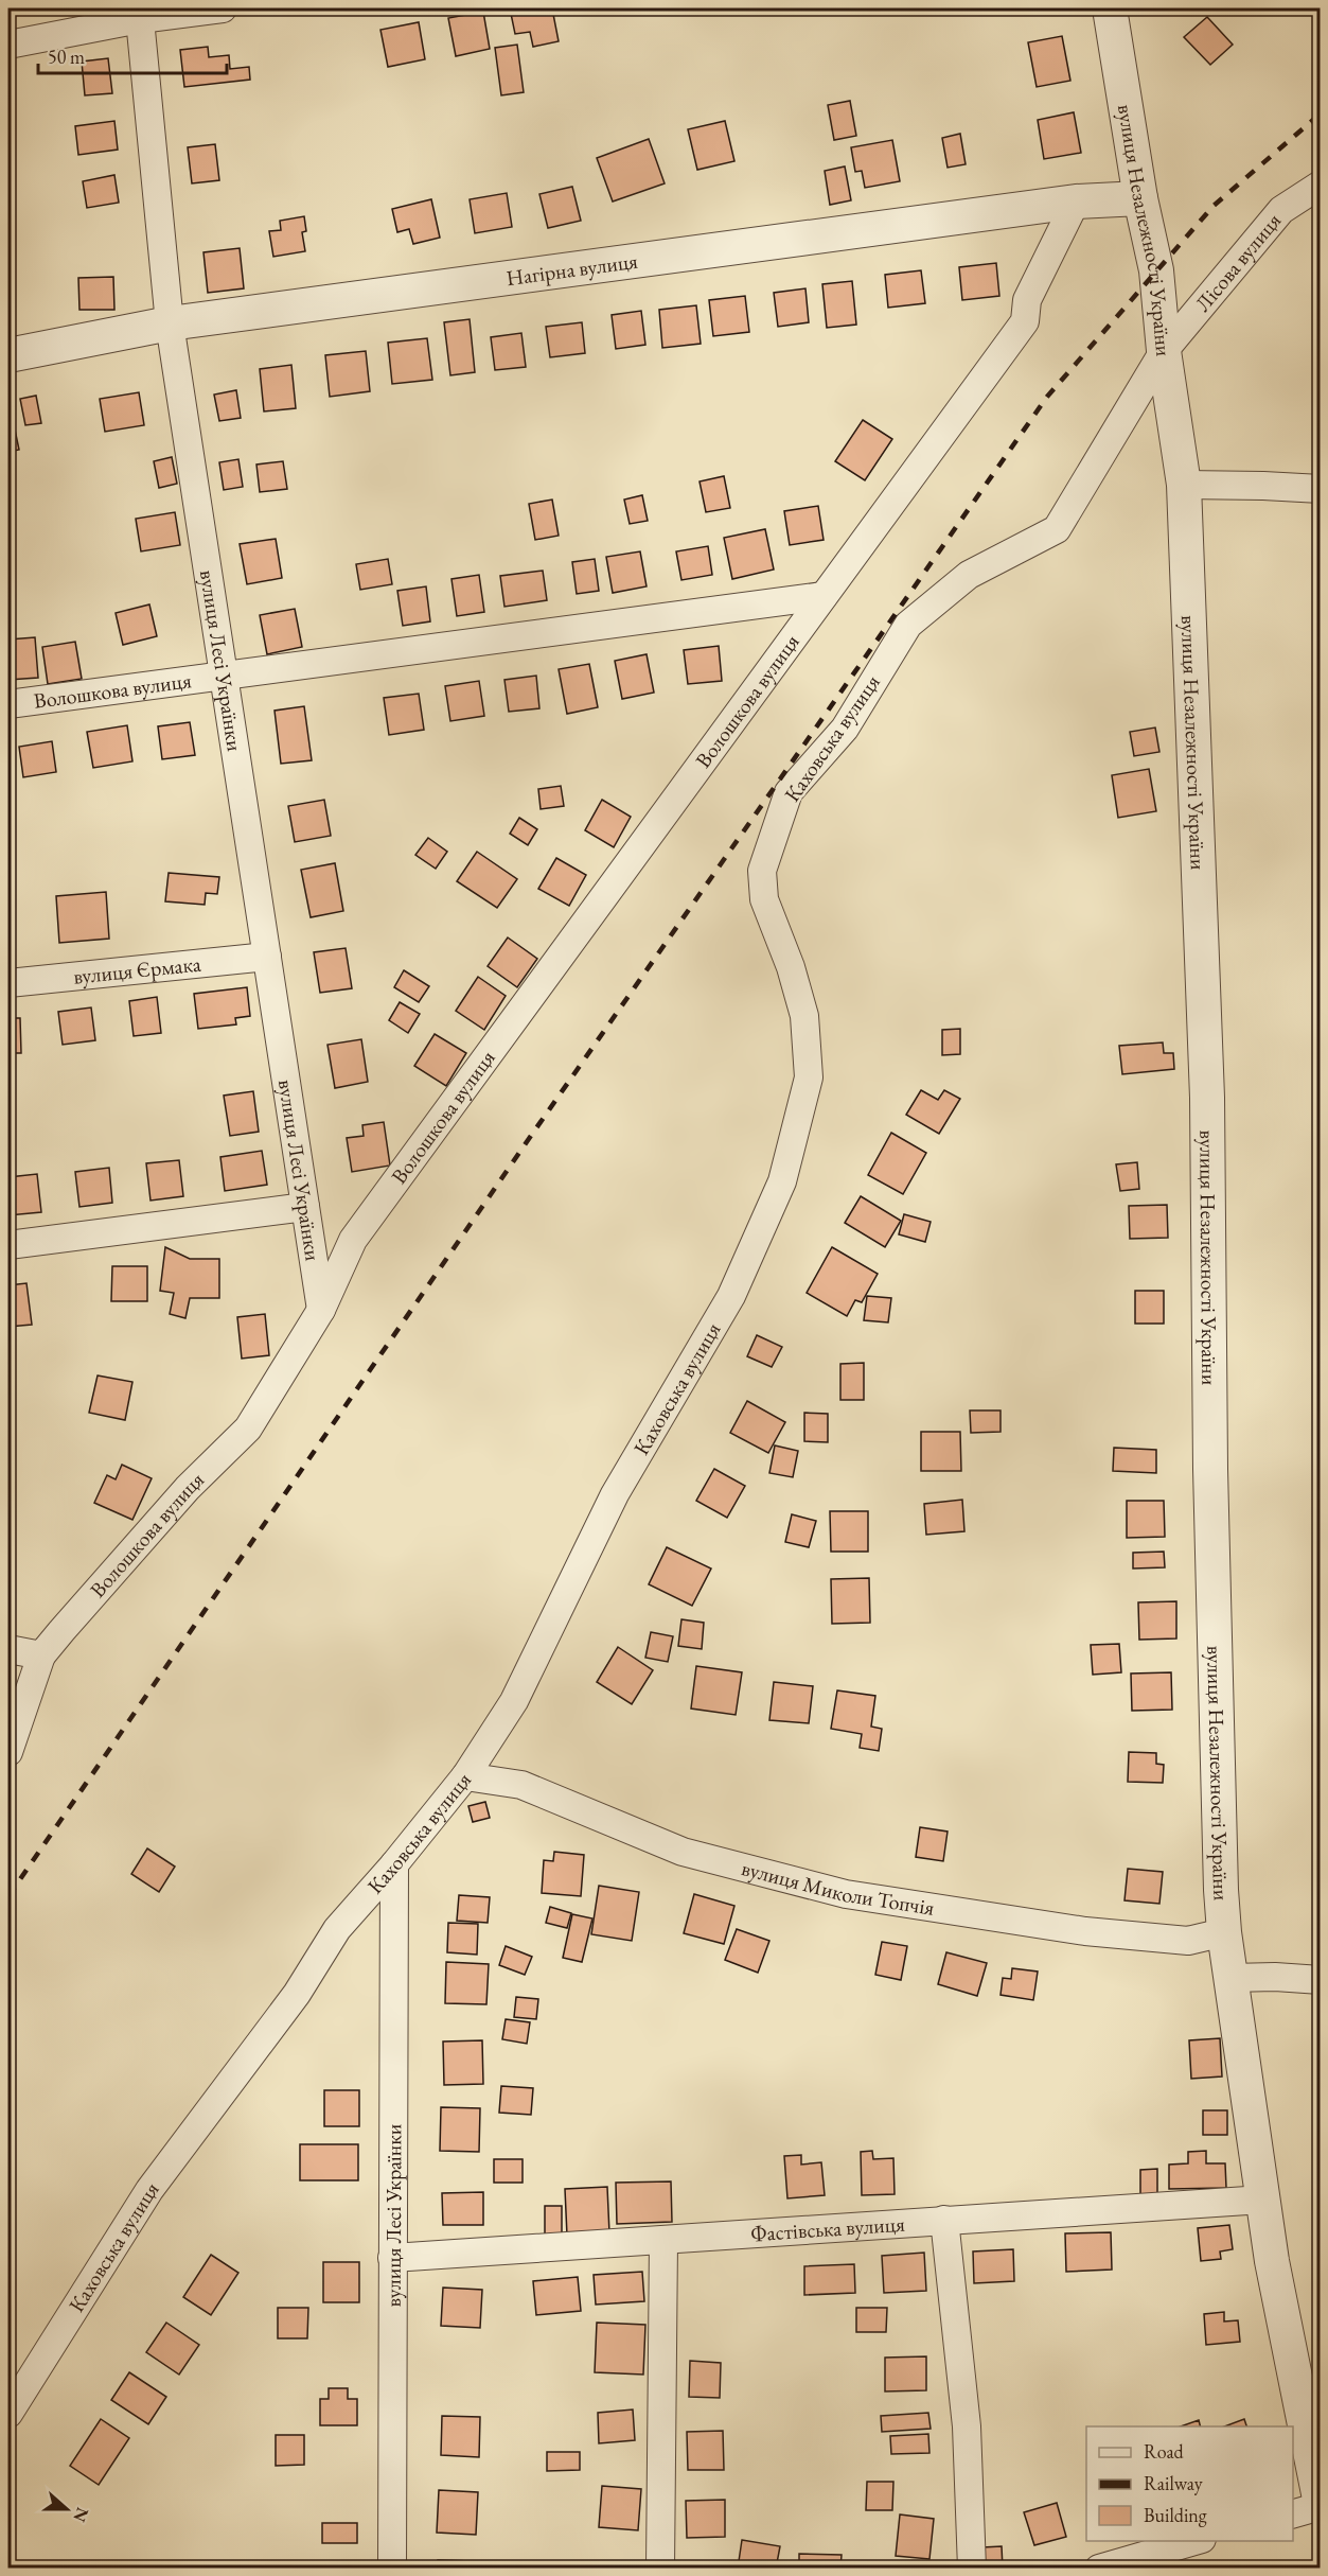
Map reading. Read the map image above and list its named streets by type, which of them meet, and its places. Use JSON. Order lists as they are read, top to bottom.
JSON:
{
  "streets": {
    "street": [
      "вулиця Незалежності України",
      "Лісова вулиця",
      "Нагірна вулиця",
      "вулиця Лесі Українки",
      "Волошкова вулиця",
      "Каховська вулиця",
      "вулиця Єрмака",
      "вулиця Миколи Топчія",
      "Фастівська вулиця"
    ]
  },
  "crossings": [
    ["вулиця Незалежності України", "Лісова вулиця"],
    ["вулиця Незалежності України", "Нагірна вулиця"],
    ["вулиця Незалежності України", "Каховська вулиця"],
    ["вулиця Незалежності України", "вулиця Миколи Топчія"],
    ["вулиця Незалежності України", "Фастівська вулиця"],
    ["Лісова вулиця", "Каховська вулиця"],
    ["Нагірна вулиця", "вулиця Лесі Українки"],
    ["Нагірна вулиця", "Волошкова вулиця"],
    ["вулиця Лесі Українки", "Волошкова вулиця"],
    ["вулиця Лесі Українки", "Каховська вулиця"],
    ["вулиця Лесі Українки", "вулиця Єрмака"],
    ["вулиця Лесі Українки", "Фастівська вулиця"],
    ["Каховська вулиця", "вулиця Миколи Топчія"]
  ],
  "legend": ["Road", "Railway", "Building"],
  "scale_bar": "50 m",
  "north": "right"
}
